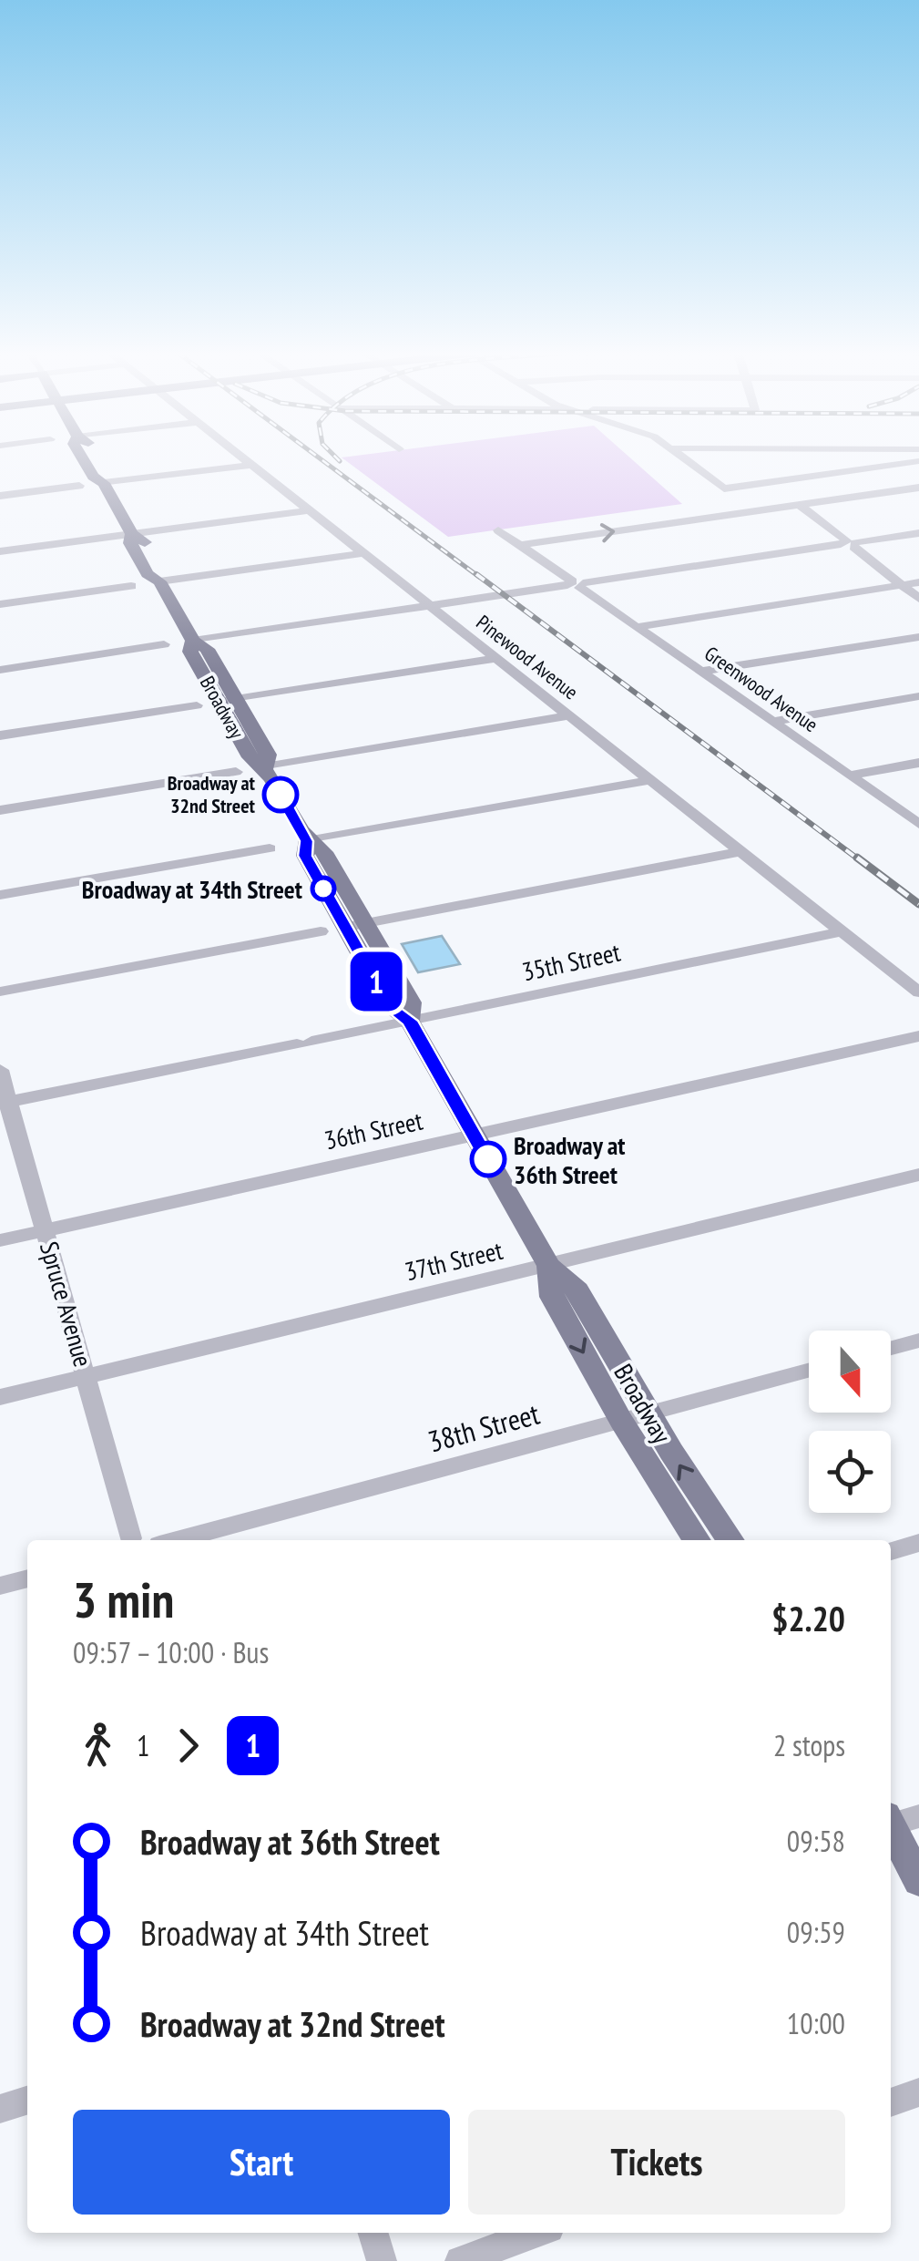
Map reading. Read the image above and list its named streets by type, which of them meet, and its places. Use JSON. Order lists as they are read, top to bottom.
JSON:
{
  "streets": {
    "main road": ["Broadway"],
    "street": [
      "Pinewood Avenue",
      "Greenwood Avenue",
      "35th Street",
      "36th Street",
      "37th Street",
      "Spruce Avenue",
      "38th Street"
    ]
  },
  "crossings": [
    ["Pinewood Avenue", "35th Street"],
    ["Broadway", "35th Street"],
    ["Broadway", "36th Street"],
    ["Broadway", "37th Street"],
    ["Broadway", "38th Street"],
    ["35th Street", "Spruce Avenue"],
    ["36th Street", "Spruce Avenue"],
    ["37th Street", "Spruce Avenue"]
  ],
  "places": ["Broadway at 32nd Street", "Broadway at 34th Street", "Broadway at 36th Street"],
  "lines": ["bus line 1"],
  "north": "bottom",
  "page": {
    "on_map": "1",
    "heading": ["3 min", "09:57 – 10:00 · Bus", "$2.20"],
    "legs": ["1", "1", "2 stops"],
    "list": [
      {
        "name": "Broadway at 36th Street",
        "value": "09:58"
      },
      {
        "name": "Broadway at 34th Street",
        "value": "09:59"
      },
      {
        "name": "Broadway at 32nd Street",
        "value": "10:00"
      }
    ],
    "buttons": ["Start", "Tickets"]
  }
}
